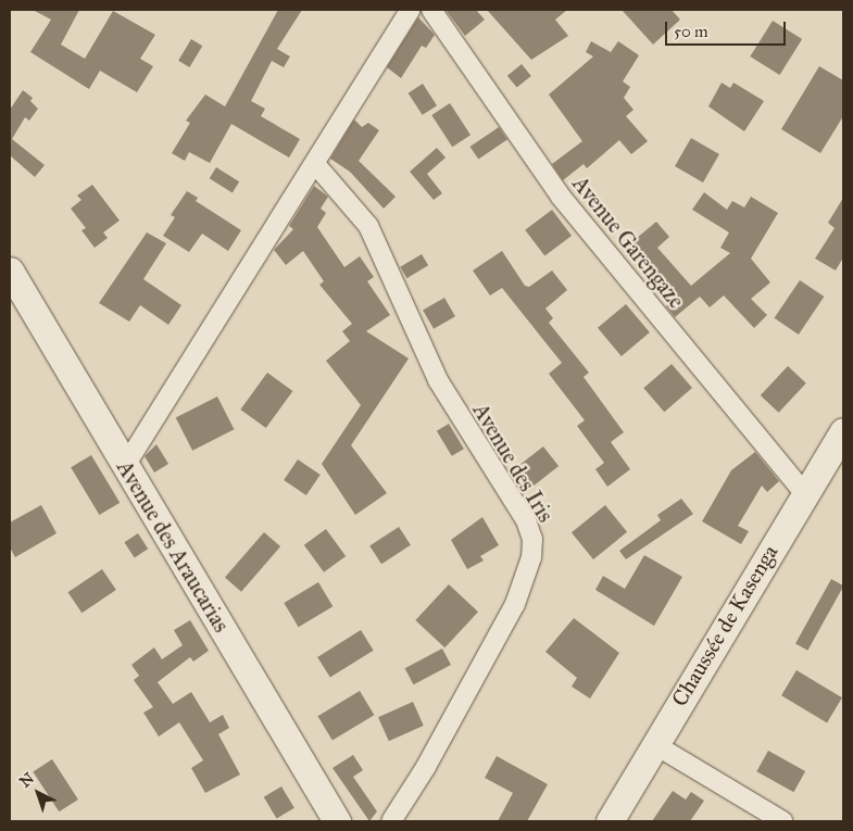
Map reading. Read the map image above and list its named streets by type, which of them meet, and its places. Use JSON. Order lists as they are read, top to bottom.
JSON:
{
  "streets": {
    "street": [
      "Avenue Garengaze",
      "Avenue des Iris",
      "Avenue des Araucarias",
      "Chaussée de Kasenga"
    ]
  },
  "crossings": [
    ["Avenue Garengaze", "Chaussée de Kasenga"]
  ],
  "scale_bar": "50 m",
  "north": "top left"
}
